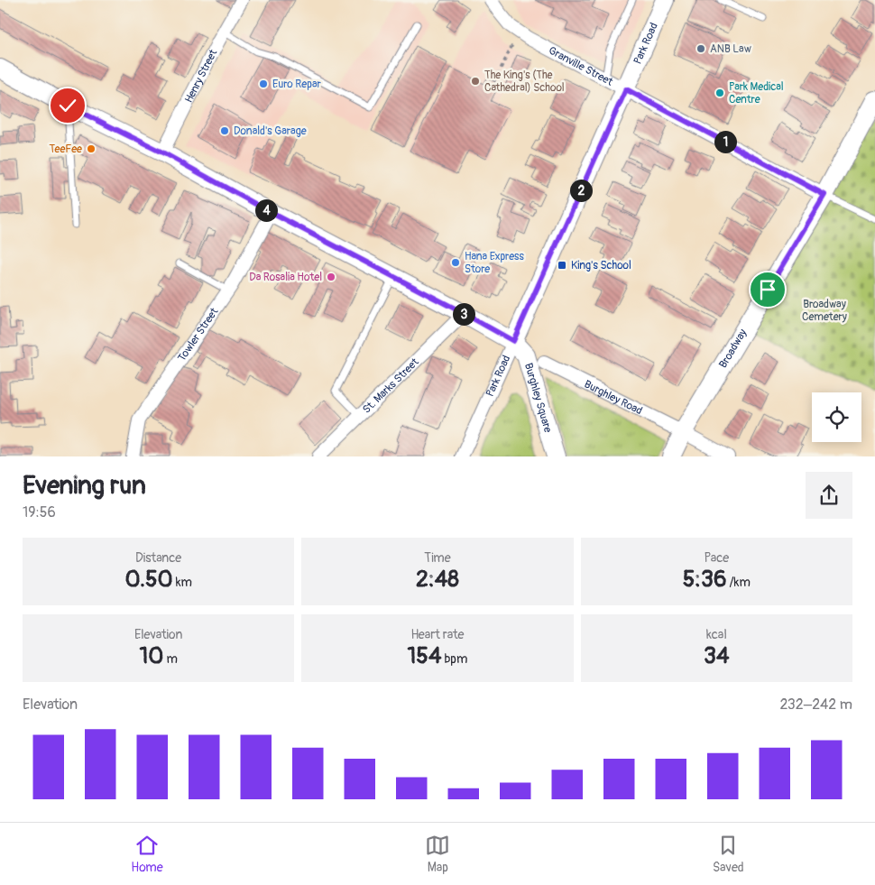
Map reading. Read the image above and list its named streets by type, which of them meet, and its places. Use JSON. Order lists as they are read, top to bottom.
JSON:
{
  "streets": {
    "street": [
      "Park Road",
      "Granville Street",
      "Henry Street",
      "Towler Street",
      "Broadway",
      "St. Marks Street",
      "Burghley Square",
      "Burghley Road"
    ]
  },
  "crossings": [
    ["Park Road", "Granville Street"],
    ["Park Road", "Burghley Square"],
    ["Granville Street", "Broadway"],
    ["Broadway", "Burghley Road"]
  ],
  "parks": ["Broadway Cemetery"],
  "places": {
    "other": [
      "ANB Law",
      "The King's (The Cathedral) School",
      "Euro Repar",
      "Park Medical Centre",
      "Donald's Garage",
      "TeeFee",
      "Hana Express Store",
      "Da Rosalia Hotel"
    ],
    "transit": ["King's School"]
  },
  "page": {
    "pins": [
      "1",
      "2",
      "4",
      "3"
    ],
    "heading": ["Evening run", "19:56"],
    "stats": [
      ["Distance", "0.50 km"],
      ["Time", "2:48"],
      ["Pace", "5:36 /km"],
      ["Elevation", "10 m"],
      ["Heart rate", "154 bpm"],
      ["kcal", "34"]
    ],
    "chart": ["Elevation", "232–242 m"],
    "tabs": ["Home", "Map", "Saved"]
  }
}
